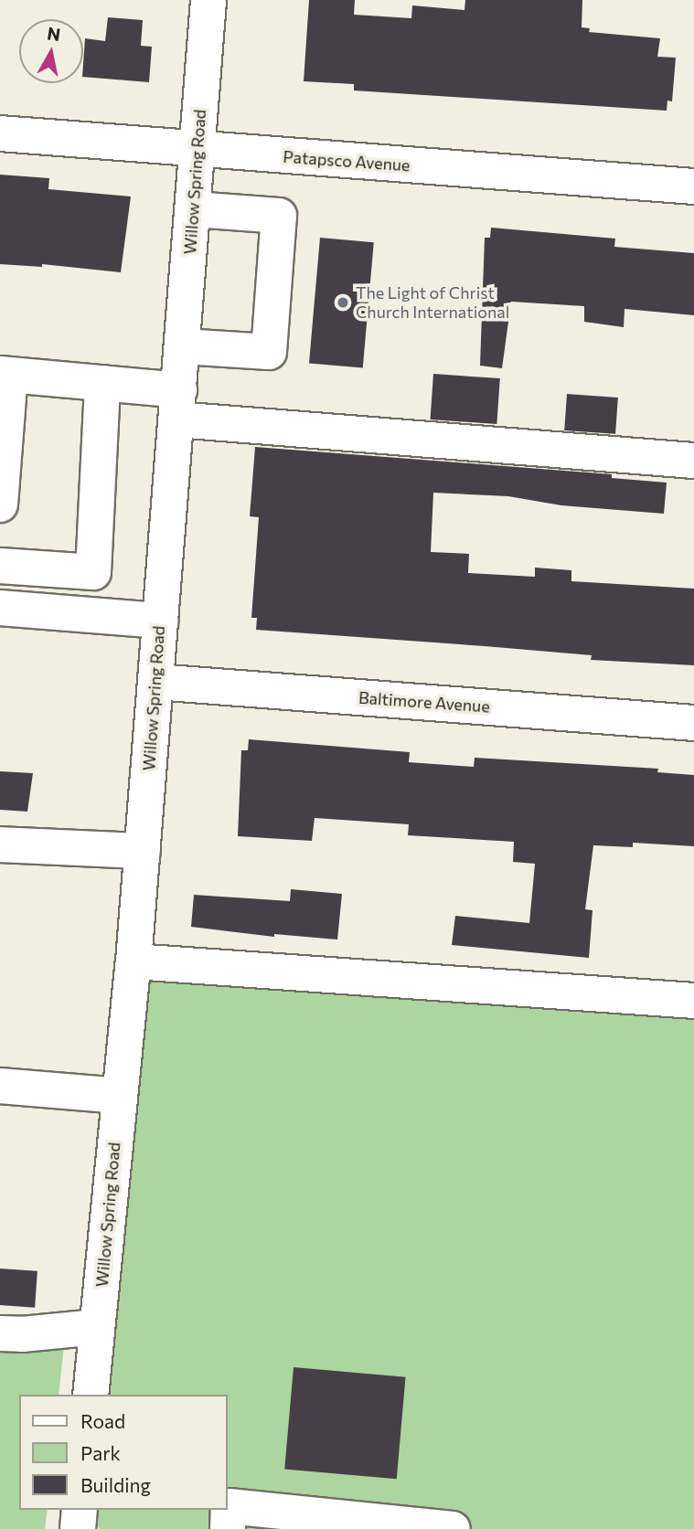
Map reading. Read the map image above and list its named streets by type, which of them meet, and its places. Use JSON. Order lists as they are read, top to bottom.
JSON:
{
  "streets": {
    "street": ["Patapsco Avenue", "Willow Spring Road", "Baltimore Avenue"]
  },
  "crossings": [
    ["Patapsco Avenue", "Willow Spring Road"],
    ["Willow Spring Road", "Baltimore Avenue"]
  ],
  "places": ["The Light of Christ Church International"],
  "legend": ["Road", "Park", "Building"],
  "north": "top"
}
